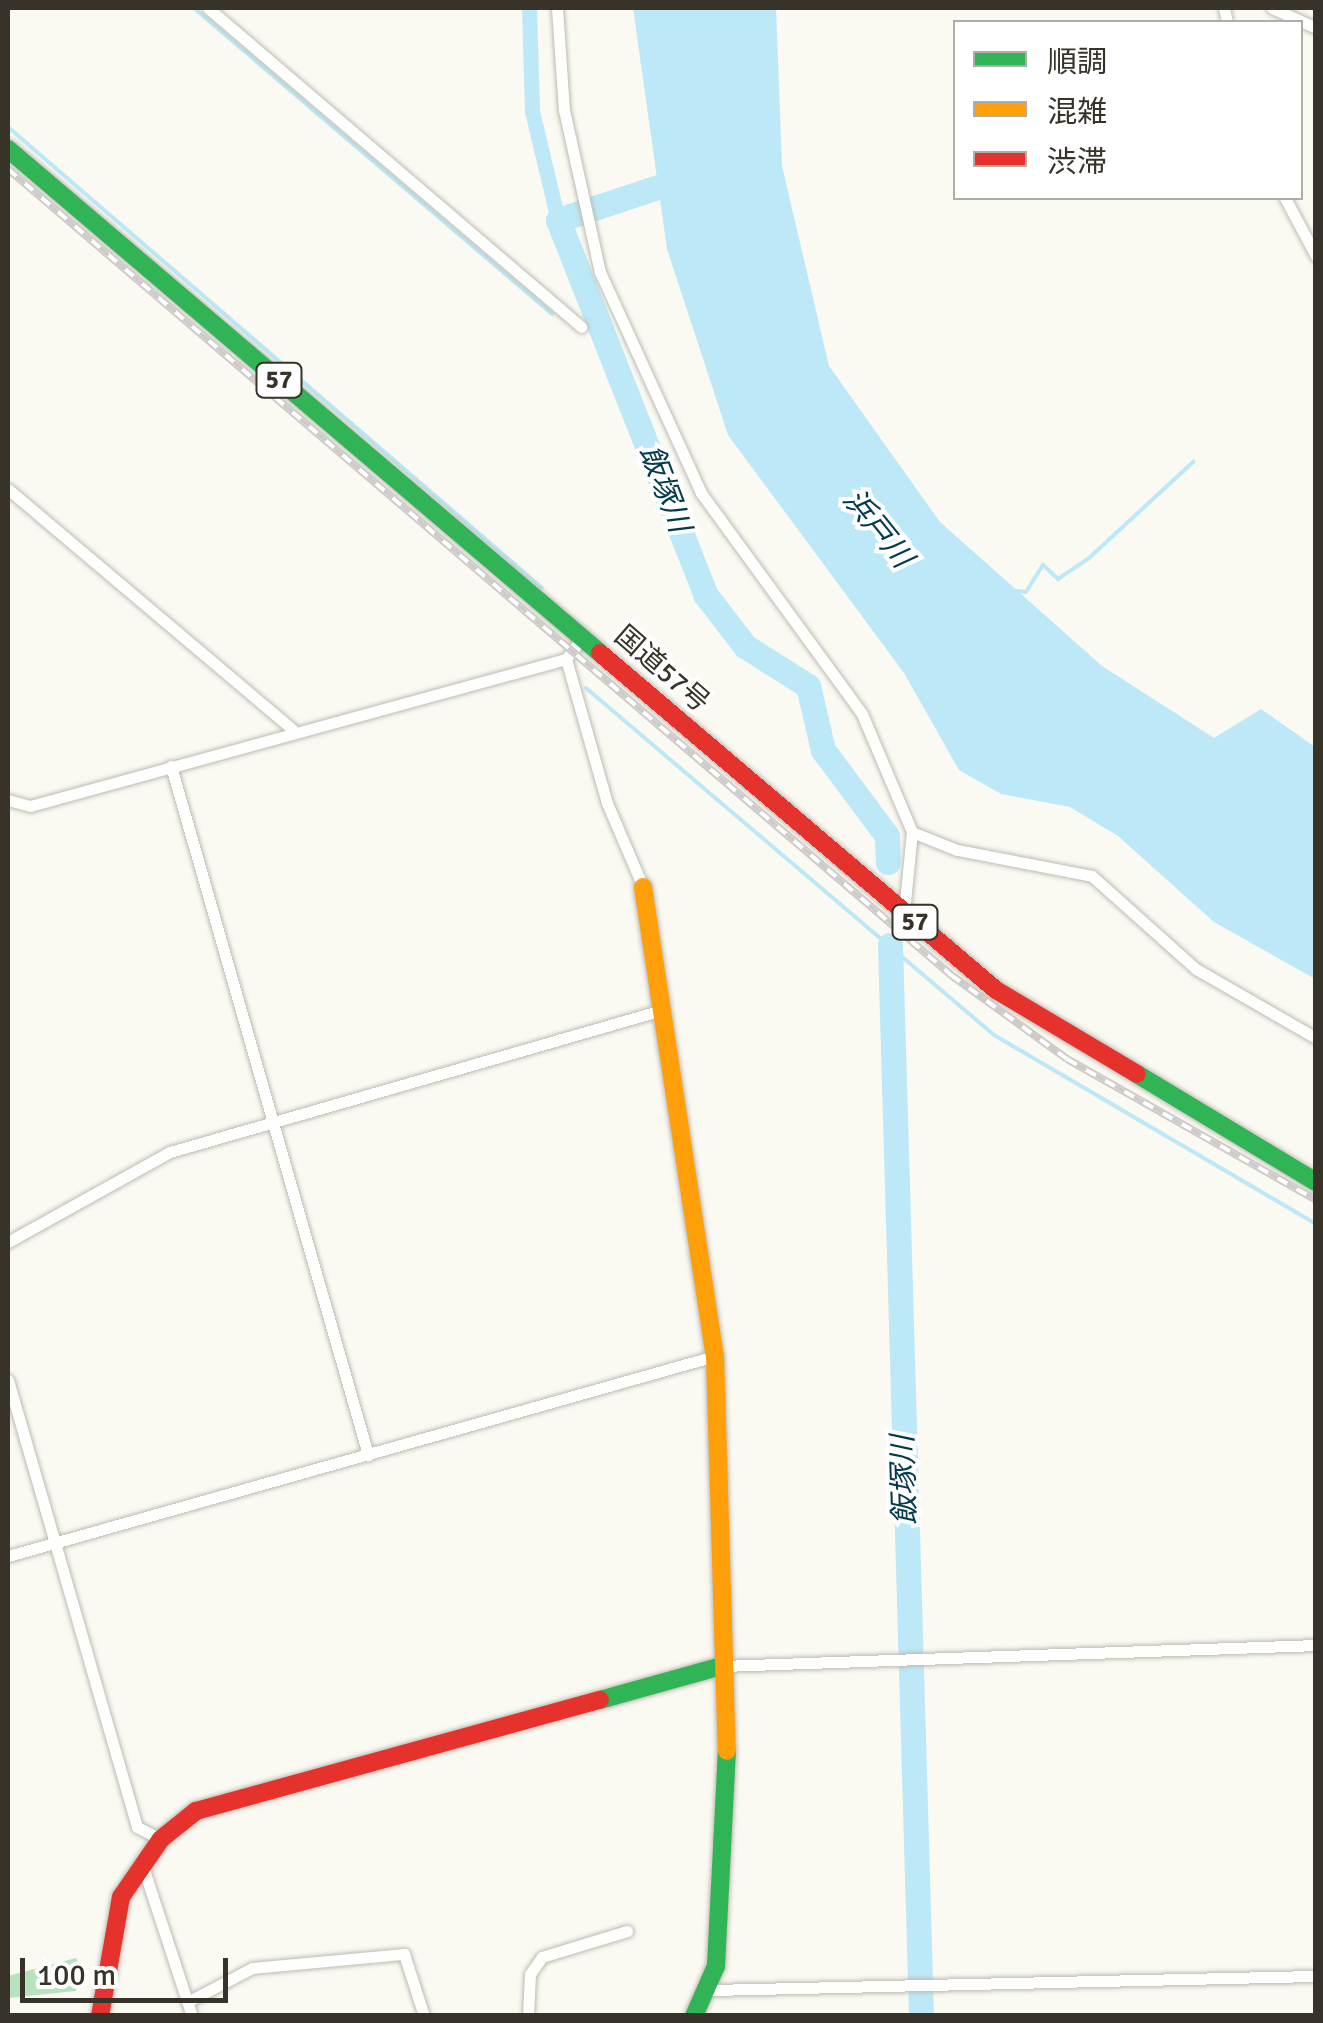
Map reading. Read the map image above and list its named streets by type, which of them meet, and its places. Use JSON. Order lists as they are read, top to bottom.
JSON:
{
  "streets": {
    "main road": ["57", "国道57号"]
  },
  "water": ["飯塚川", "浜戸川"],
  "legend": ["順調", "混雑", "渋滞"],
  "scale_bar": "100 m"
}
